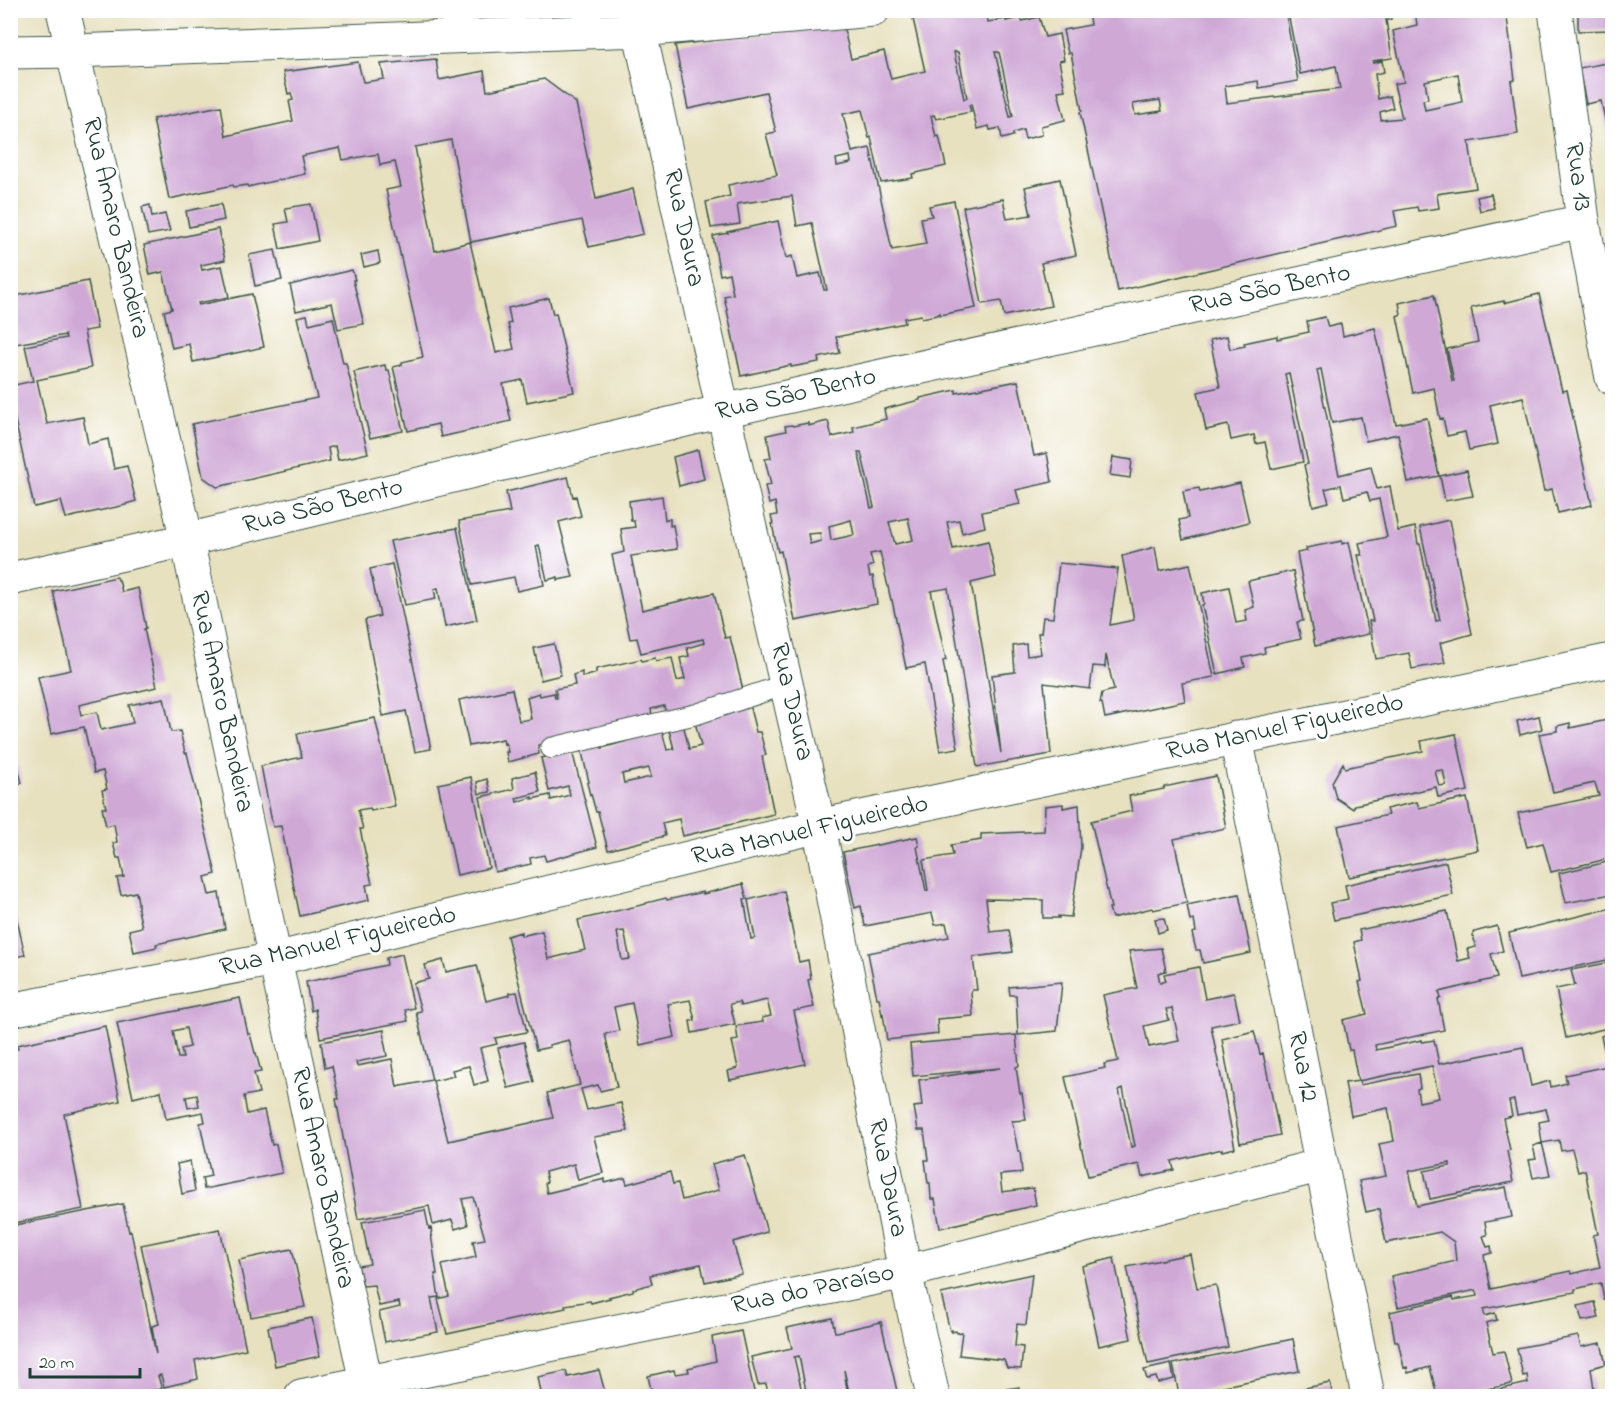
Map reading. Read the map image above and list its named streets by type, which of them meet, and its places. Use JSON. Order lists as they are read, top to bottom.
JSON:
{
  "streets": {
    "street": [
      "Rua 13",
      "Rua Amaro Bandeira",
      "Rua Daura",
      "Rua São Bento",
      "Rua Manuel Figueiredo",
      "Rua 12",
      "Rua do Paraíso"
    ]
  },
  "crossings": [
    ["Rua 13", "Rua São Bento"],
    ["Rua Amaro Bandeira", "Rua São Bento"],
    ["Rua Amaro Bandeira", "Rua Manuel Figueiredo"],
    ["Rua Amaro Bandeira", "Rua do Paraíso"],
    ["Rua Daura", "Rua São Bento"],
    ["Rua Daura", "Rua Manuel Figueiredo"],
    ["Rua Daura", "Rua do Paraíso"],
    ["Rua Manuel Figueiredo", "Rua 12"],
    ["Rua 12", "Rua do Paraíso"]
  ],
  "scale_bar": "20 m"
}
